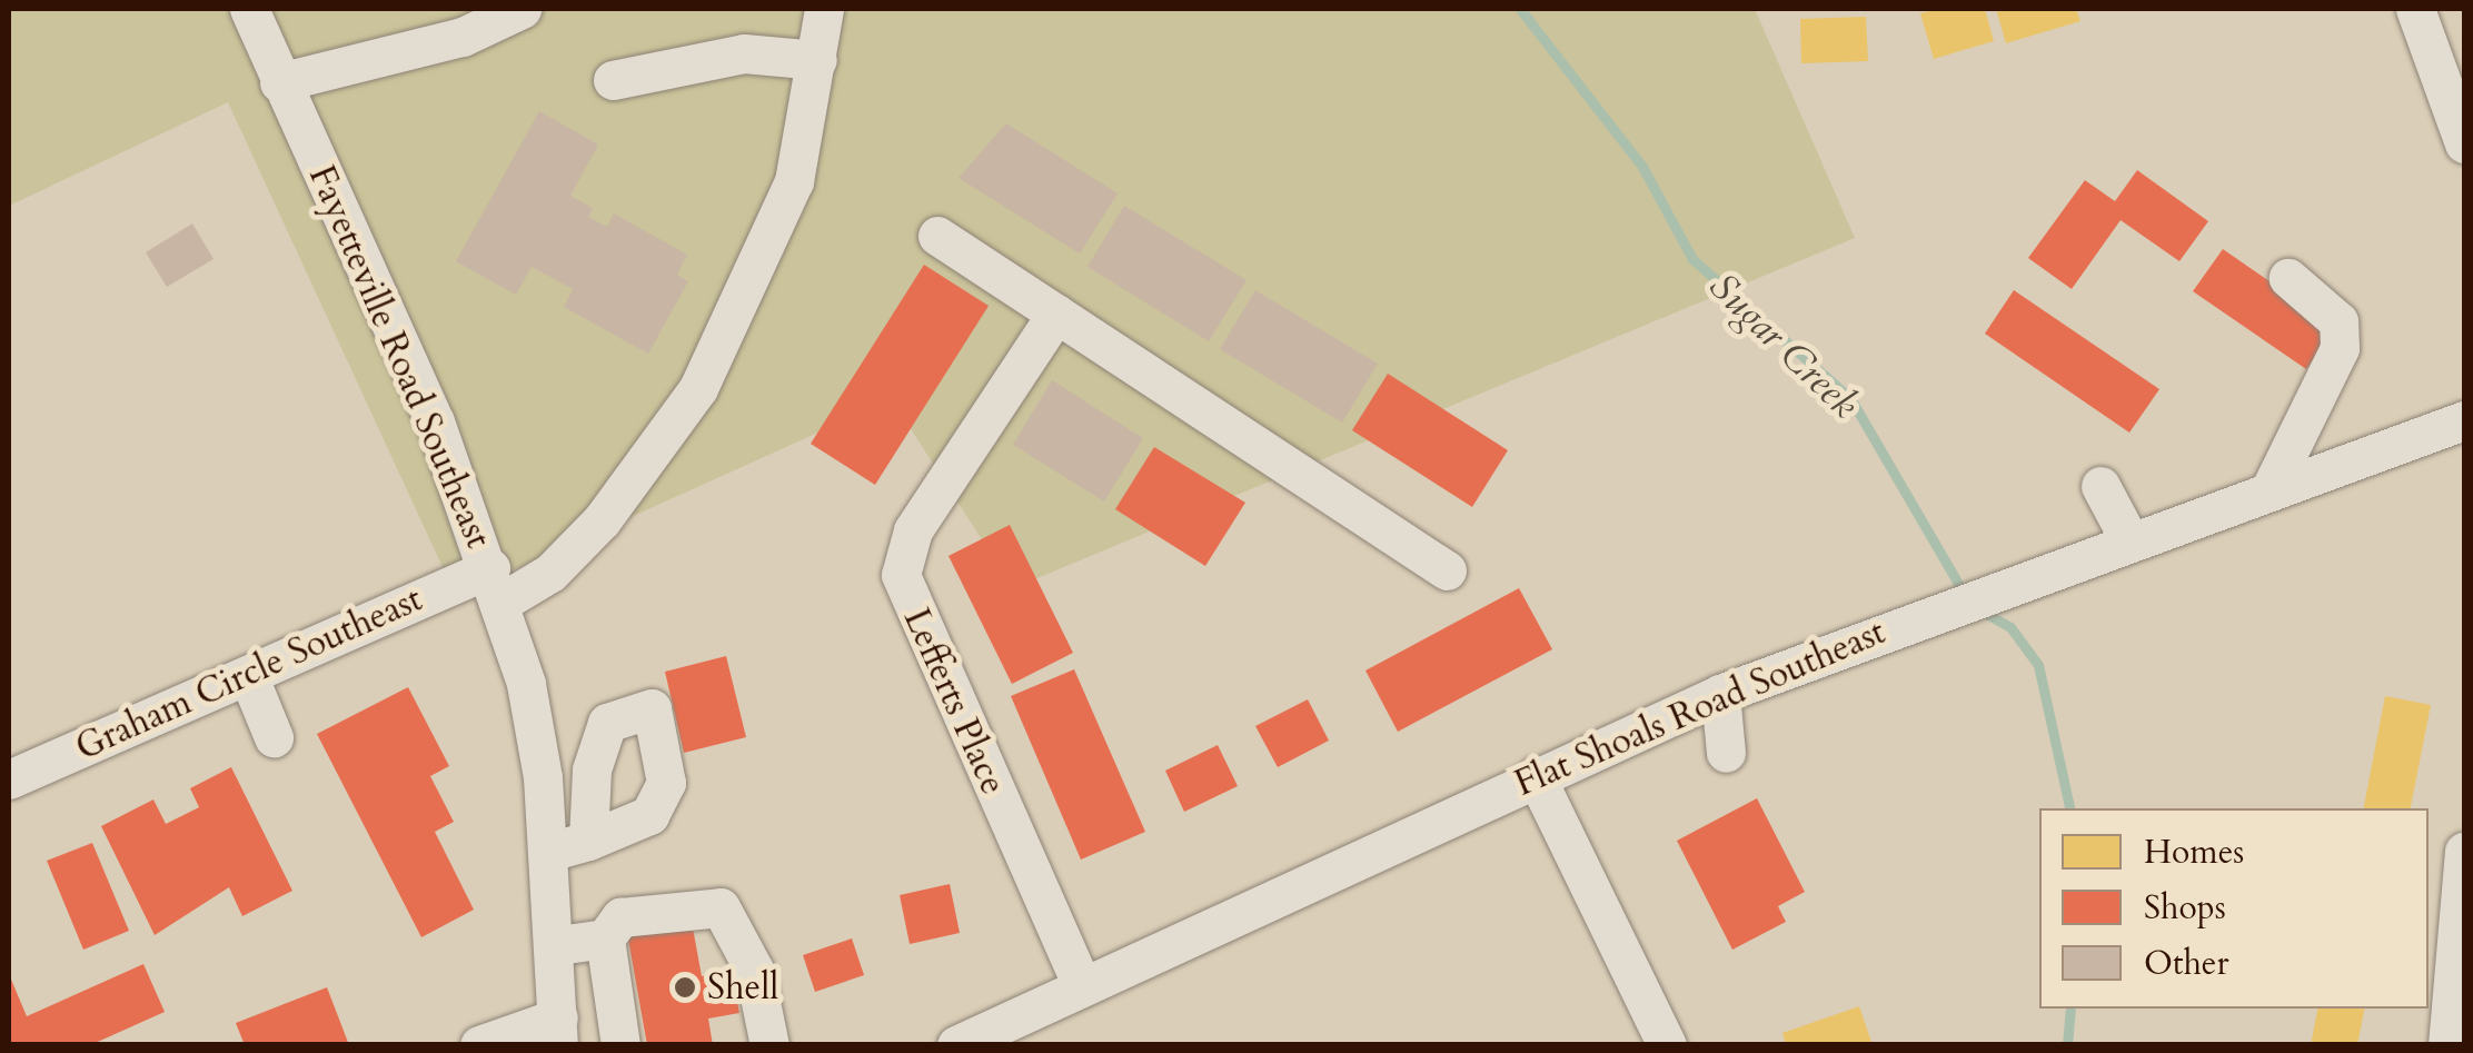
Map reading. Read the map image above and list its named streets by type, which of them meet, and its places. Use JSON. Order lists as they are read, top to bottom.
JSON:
{
  "streets": {
    "street": [
      "Fayetteville Road Southeast",
      "Graham Circle Southeast",
      "Lefferts Place",
      "Flat Shoals Road Southeast"
    ]
  },
  "crossings": [
    ["Fayetteville Road Southeast", "Graham Circle Southeast"],
    ["Lefferts Place", "Flat Shoals Road Southeast"]
  ],
  "water": ["Sugar Creek"],
  "places": ["Shell"],
  "legend": ["Homes", "Shops", "Other"]
}
